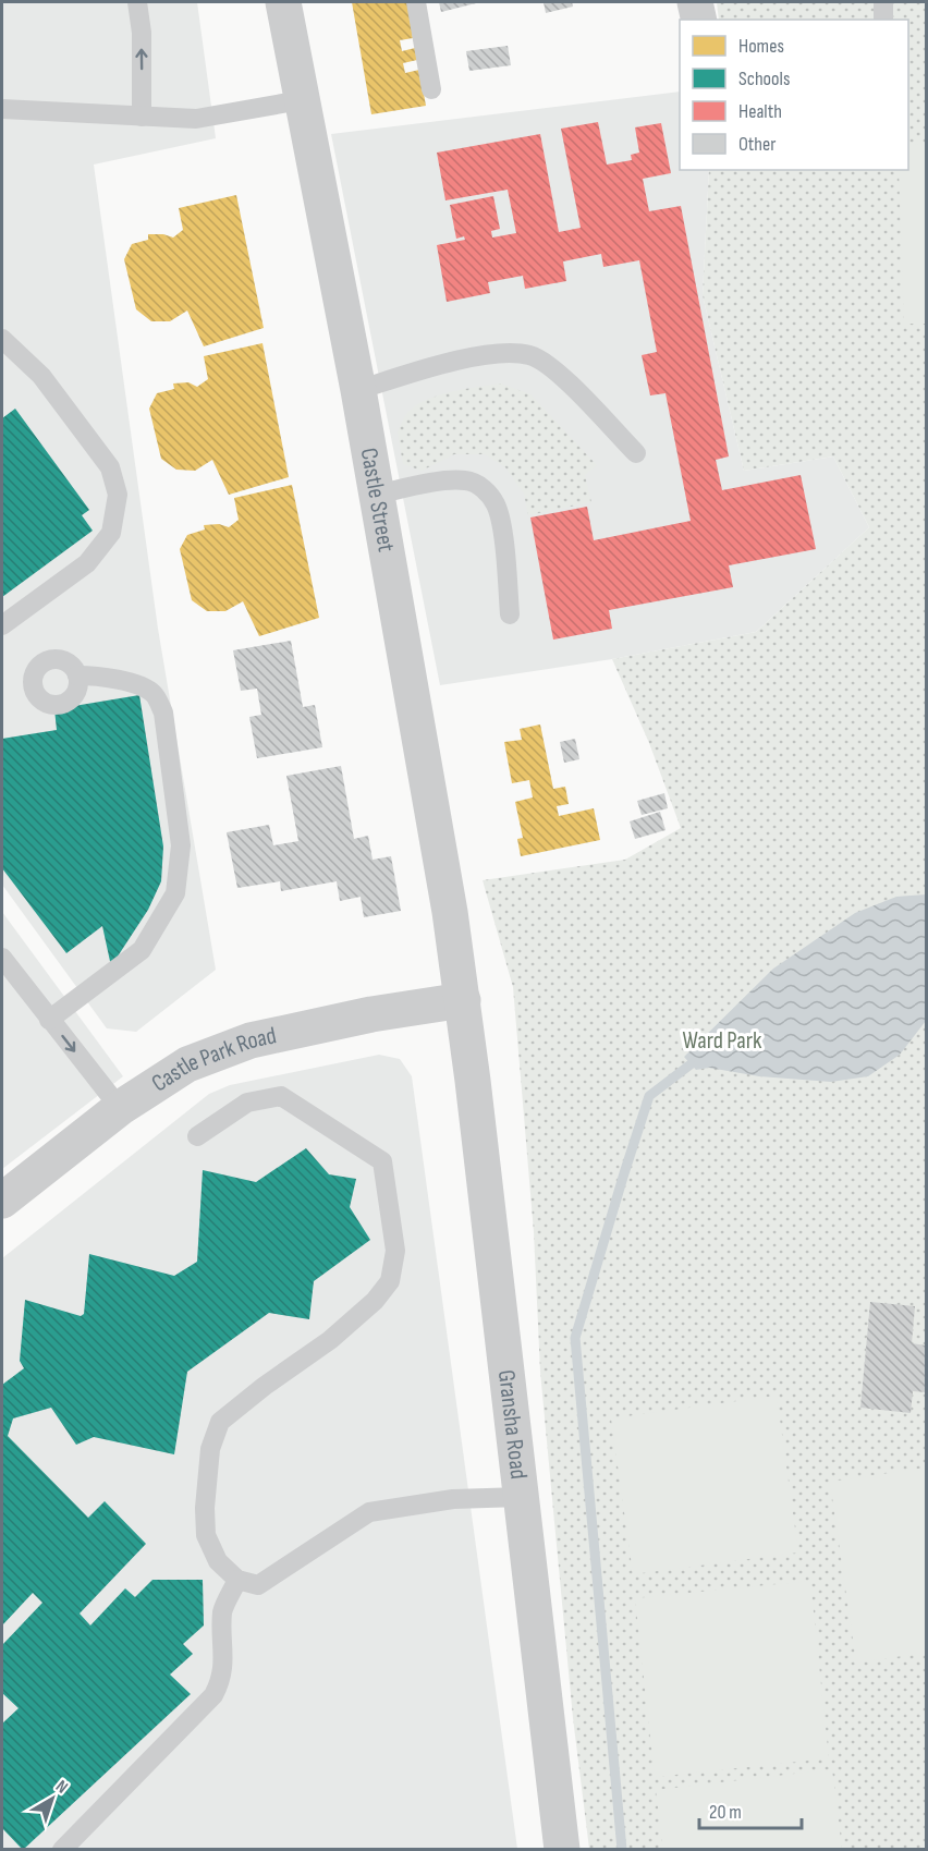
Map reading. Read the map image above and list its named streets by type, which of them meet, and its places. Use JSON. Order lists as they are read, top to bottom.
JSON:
{
  "streets": {
    "street": ["Castle Street", "Castle Park Road", "Gransha Road"]
  },
  "crossings": [
    ["Castle Street", "Castle Park Road"],
    ["Castle Street", "Gransha Road"],
    ["Castle Park Road", "Gransha Road"]
  ],
  "parks": ["Ward Park"],
  "legend": [
    "Homes",
    "Schools",
    "Health",
    "Other"
  ],
  "scale_bar": "20 m",
  "north": "top right"
}
